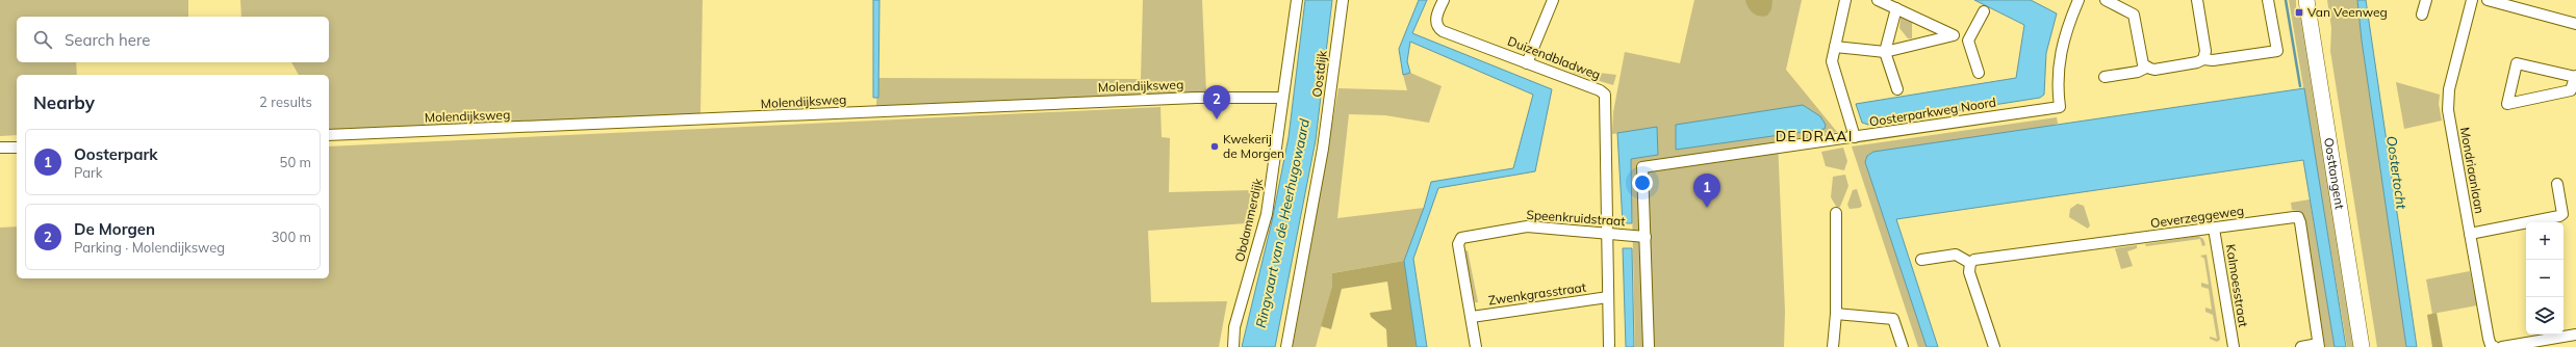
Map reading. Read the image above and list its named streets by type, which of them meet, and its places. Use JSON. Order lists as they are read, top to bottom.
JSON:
{
  "streets": {
    "main road": ["Oosttangent"],
    "street": [
      "Duizendbladweg",
      "Oostdijk",
      "Molendijksweg",
      "Oosterparkweg Noord",
      "Mondriaanlaan",
      "Oeverzeggeweg",
      "Speenkruidstraat",
      "Obdammerdijk",
      "Kalmoesstraat",
      "Zwenkgrasstraat"
    ]
  },
  "crossings": [
    ["Duizendbladweg", "Speenkruidstraat"],
    ["Molendijksweg", "Obdammerdijk"],
    ["Oosterparkweg Noord", "Speenkruidstraat"],
    ["Oeverzeggeweg", "Kalmoesstraat"],
    ["Speenkruidstraat", "Zwenkgrasstraat"]
  ],
  "districts": ["DE DRAAI"],
  "water": ["Oostertocht", "Ringvaart van de Heerhugowaard"],
  "places": {
    "transit": ["Van Veenweg"],
    "other": ["Kwekerij de Morgen"]
  },
  "page": {
    "search": "Search here",
    "heading": ["Nearby", "2 results"],
    "pins": ["2", "1"],
    "list": [
      {
        "mark": "1",
        "name": "Oosterpark",
        "note": "Park",
        "value": "50 m"
      },
      {
        "mark": "2",
        "name": "De Morgen",
        "note": "Parking · Molendijksweg",
        "value": "300 m"
      }
    ],
    "map_buttons": ["+", "−"]
  }
}
